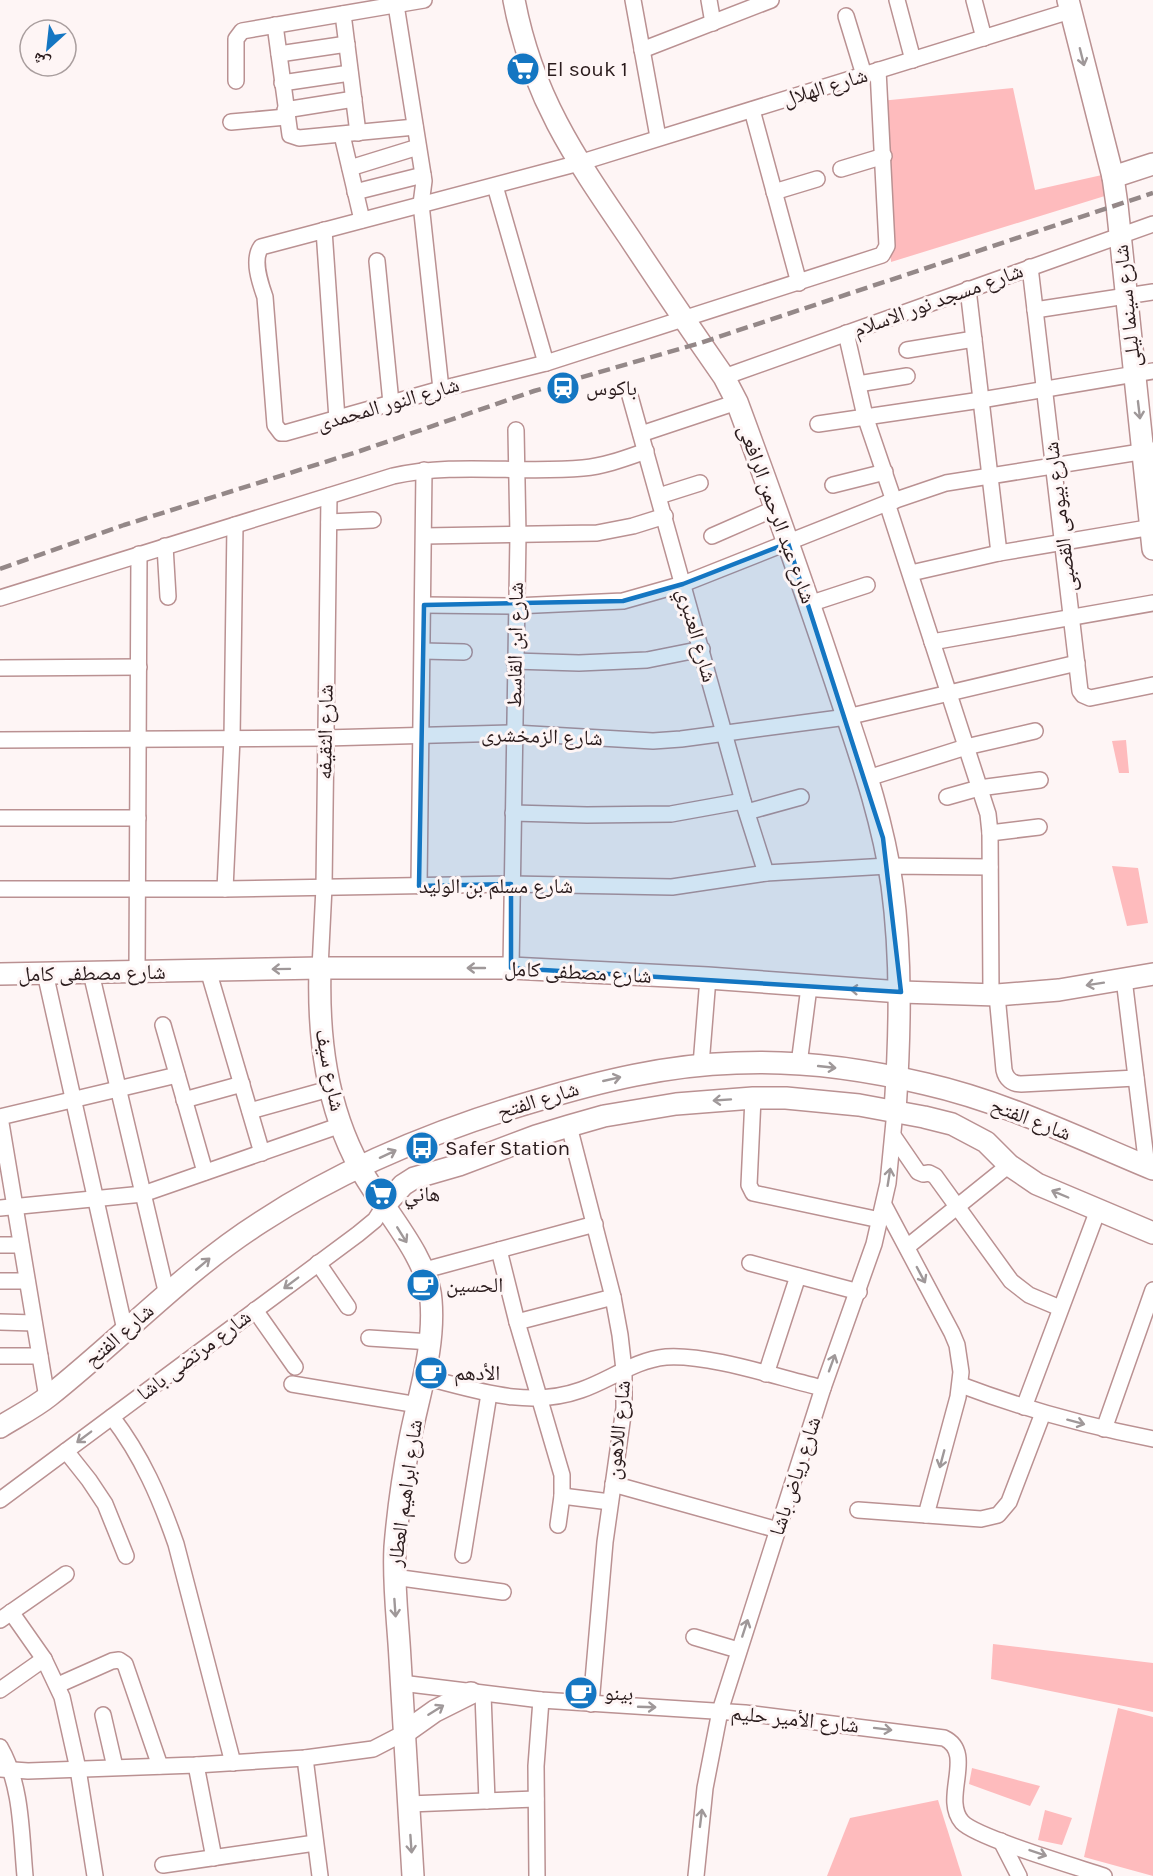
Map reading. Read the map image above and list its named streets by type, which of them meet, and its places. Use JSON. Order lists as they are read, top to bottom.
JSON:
{
  "streets": {
    "street": [
      "شارع الهلال",
      "شارع مسجد نور الاسلام",
      "شارع سينما ليلى",
      "شارع النور المحمدى",
      "شارع عبد الرحمن الرافعى",
      "شارع بيومى القصبى",
      "شارع العنبري",
      "شارع ابن القاسط",
      "شارع الثقيفه",
      "شارع الزمخشرى",
      "شارع مسلم بن الوليد",
      "شارع مصطفى كامل",
      "شارع سيف",
      "شارع الفتح",
      "شارع مرتضى باشا",
      "شارع اللاهون",
      "شارع رياض باشا",
      "شارع ابراهيم العطار",
      "شارع الأمير حليم"
    ]
  },
  "crossings": [
    ["شارع الهلال", "شارع سينما ليلى"],
    ["شارع الهلال", "شارع النور المحمدى"],
    ["شارع الهلال", "شارع عبد الرحمن الرافعى"],
    ["شارع مسجد نور الاسلام", "شارع سينما ليلى"],
    ["شارع مسجد نور الاسلام", "شارع عبد الرحمن الرافعى"],
    ["شارع مسجد نور الاسلام", "شارع بيومى القصبى"],
    ["شارع النور المحمدى", "شارع عبد الرحمن الرافعى"],
    ["شارع عبد الرحمن الرافعى", "شارع الزمخشرى"],
    ["شارع عبد الرحمن الرافعى", "شارع مسلم بن الوليد"],
    ["شارع عبد الرحمن الرافعى", "شارع مصطفى كامل"],
    ["شارع عبد الرحمن الرافعى", "شارع الفتح"],
    ["شارع عبد الرحمن الرافعى", "شارع رياض باشا"],
    ["شارع بيومى القصبى", "شارع الزمخشرى"],
    ["شارع العنبري", "شارع الزمخشرى"],
    ["شارع العنبري", "شارع مسلم بن الوليد"],
    ["شارع ابن القاسط", "شارع الزمخشرى"],
    ["شارع ابن القاسط", "شارع مسلم بن الوليد"],
    ["شارع ابن القاسط", "شارع مصطفى كامل"],
    ["شارع الثقيفه", "شارع الزمخشرى"],
    ["شارع الثقيفه", "شارع مسلم بن الوليد"],
    ["شارع الثقيفه", "شارع مصطفى كامل"],
    ["شارع الثقيفه", "شارع سيف"],
    ["شارع مصطفى كامل", "شارع سيف"],
    ["شارع سيف", "شارع الفتح"],
    ["شارع سيف", "شارع ابراهيم العطار"],
    ["شارع الفتح", "شارع مرتضى باشا"],
    ["شارع الفتح", "شارع اللاهون"],
    ["شارع الفتح", "شارع رياض باشا"],
    ["شارع الفتح", "شارع ابراهيم العطار"],
    ["شارع مرتضى باشا", "شارع ابراهيم العطار"],
    ["شارع اللاهون", "شارع الأمير حليم"],
    ["شارع رياض باشا", "شارع الأمير حليم"],
    ["شارع ابراهيم العطار", "شارع الأمير حليم"]
  ],
  "one_way": ["شارع الأمير حليم"],
  "places": {
    "supermarket": ["El souk 1", "هاني"],
    "station": ["باكوس"],
    "bus stop": ["Safer Station"],
    "cafe": ["الحسين", "الأدهم", "بينو"]
  },
  "north": "bottom left"
}
